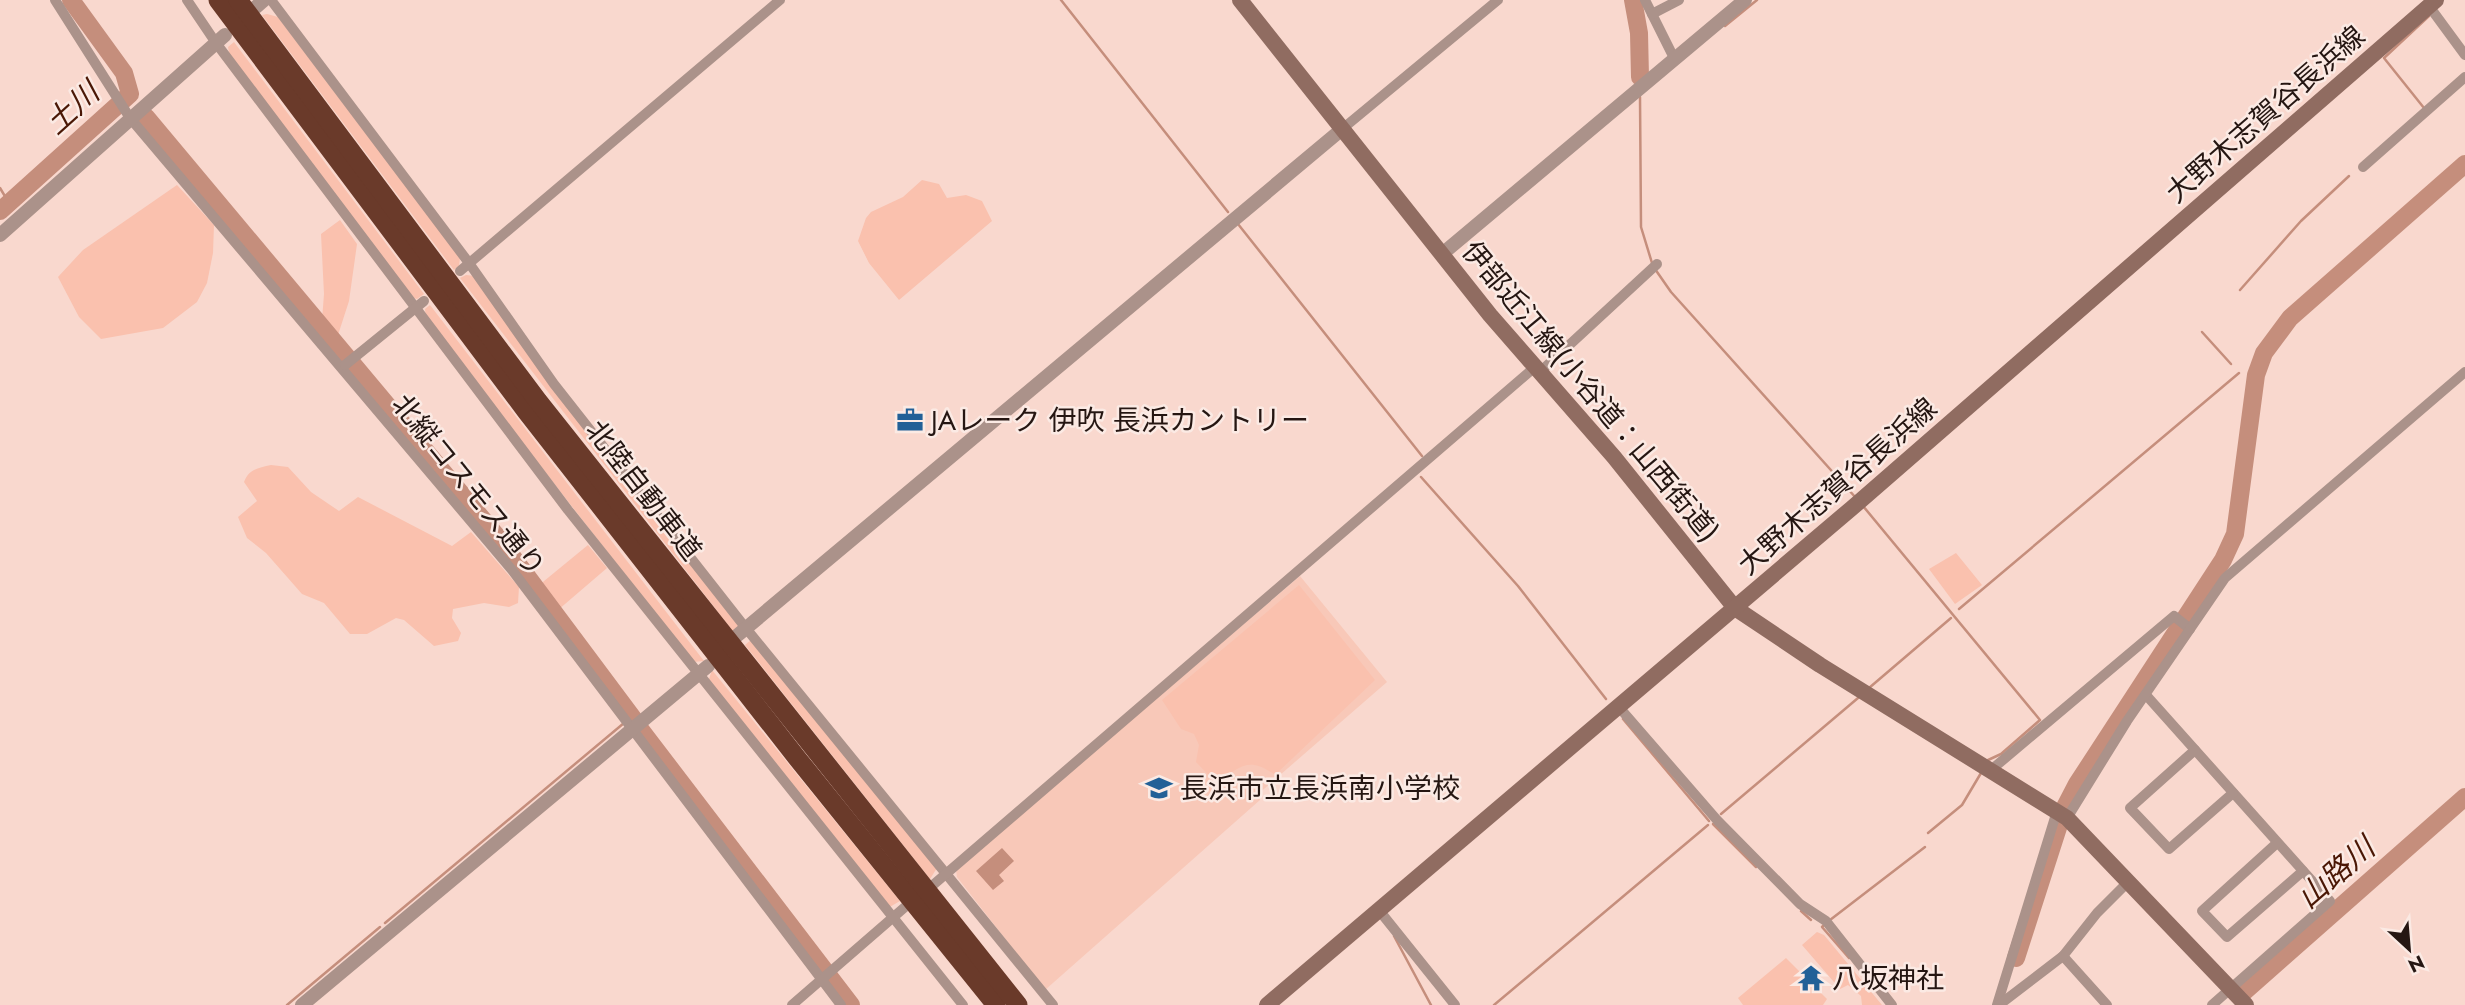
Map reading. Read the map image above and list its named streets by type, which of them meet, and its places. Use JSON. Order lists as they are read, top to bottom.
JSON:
{
  "streets": {
    "highway": ["北陸自動車道"],
    "main road": ["大野木志賀谷長浜線", "伊部近江線(小谷道：山西街道)"],
    "street": ["北縦コスモス通り"]
  },
  "crossings": [
    ["大野木志賀谷長浜線", "伊部近江線(小谷道：山西街道)"]
  ],
  "water": ["土川", "山路川"],
  "places": {
    "office": ["JAレーク 伊吹 長浜カントリー"],
    "school or university": ["長浜市立長浜南小学校"],
    "temple": ["八坂神社"]
  },
  "north": "bottom right"
}
